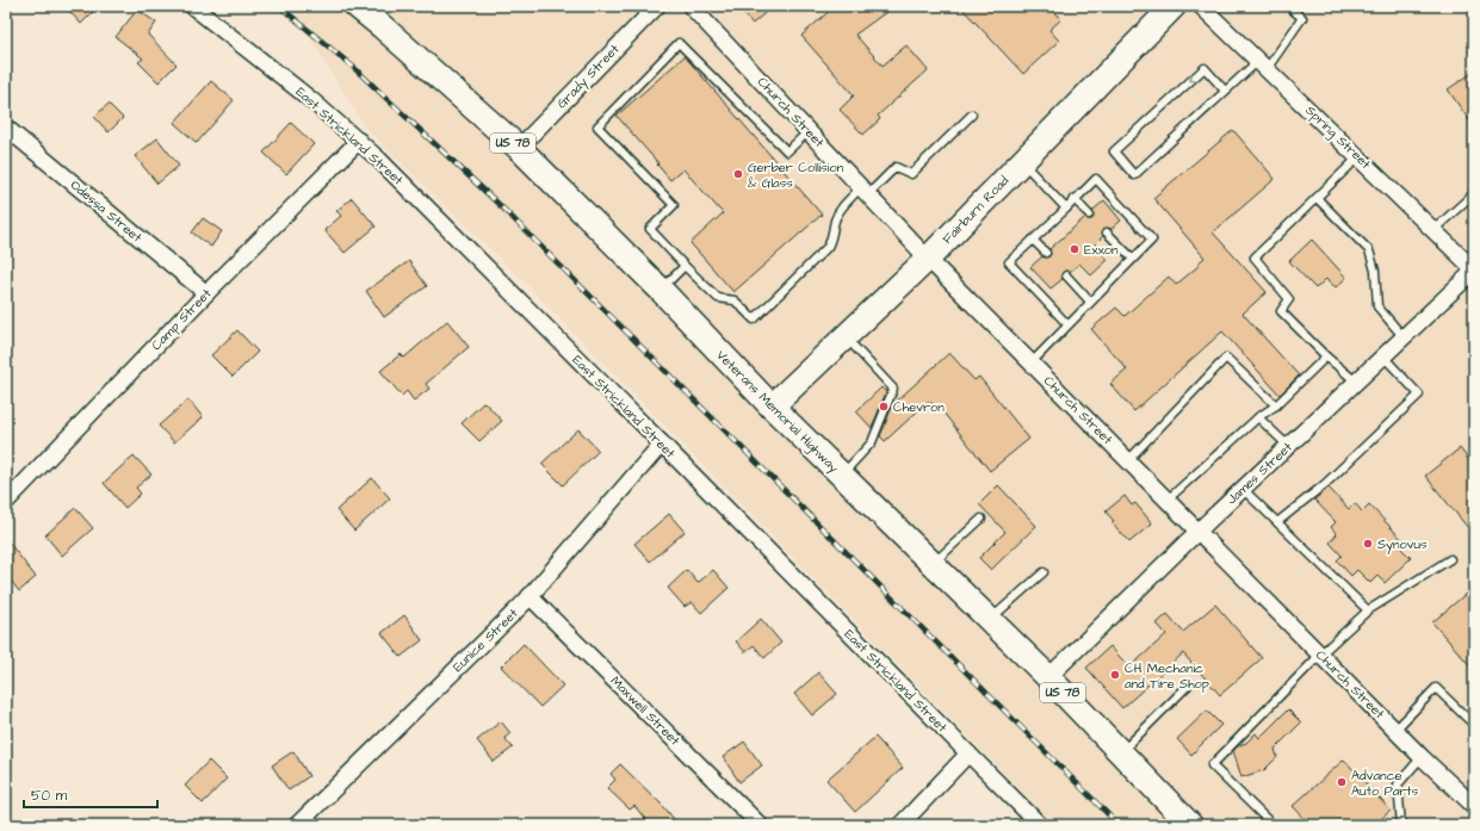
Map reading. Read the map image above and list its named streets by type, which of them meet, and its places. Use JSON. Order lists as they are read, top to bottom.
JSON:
{
  "streets": {
    "main road": ["US 78", "Fairburn Road", "Veterans Memorial Highway"],
    "street": [
      "Grady Street",
      "Church Street",
      "East Strickland Street",
      "Spring Street",
      "Odessa Street",
      "Camp Street",
      "James Street",
      "Eunice Street",
      "Maxwell Street"
    ]
  },
  "crossings": [
    ["Grady Street", "Veterans Memorial Highway"],
    ["Church Street", "Fairburn Road"],
    ["Church Street", "James Street"],
    ["East Strickland Street", "Camp Street"],
    ["East Strickland Street", "Eunice Street"],
    ["Spring Street", "James Street"],
    ["Fairburn Road", "Veterans Memorial Highway"],
    ["Odessa Street", "Camp Street"],
    ["Veterans Memorial Highway", "James Street"],
    ["Eunice Street", "Maxwell Street"]
  ],
  "places": [
    "Gerber Collision & Glass",
    "Exxon",
    "Chevron",
    "Synovus",
    "CH Mechanic and Tire Shop",
    "Advance Auto Parts"
  ],
  "scale_bar": "50 m"
}
